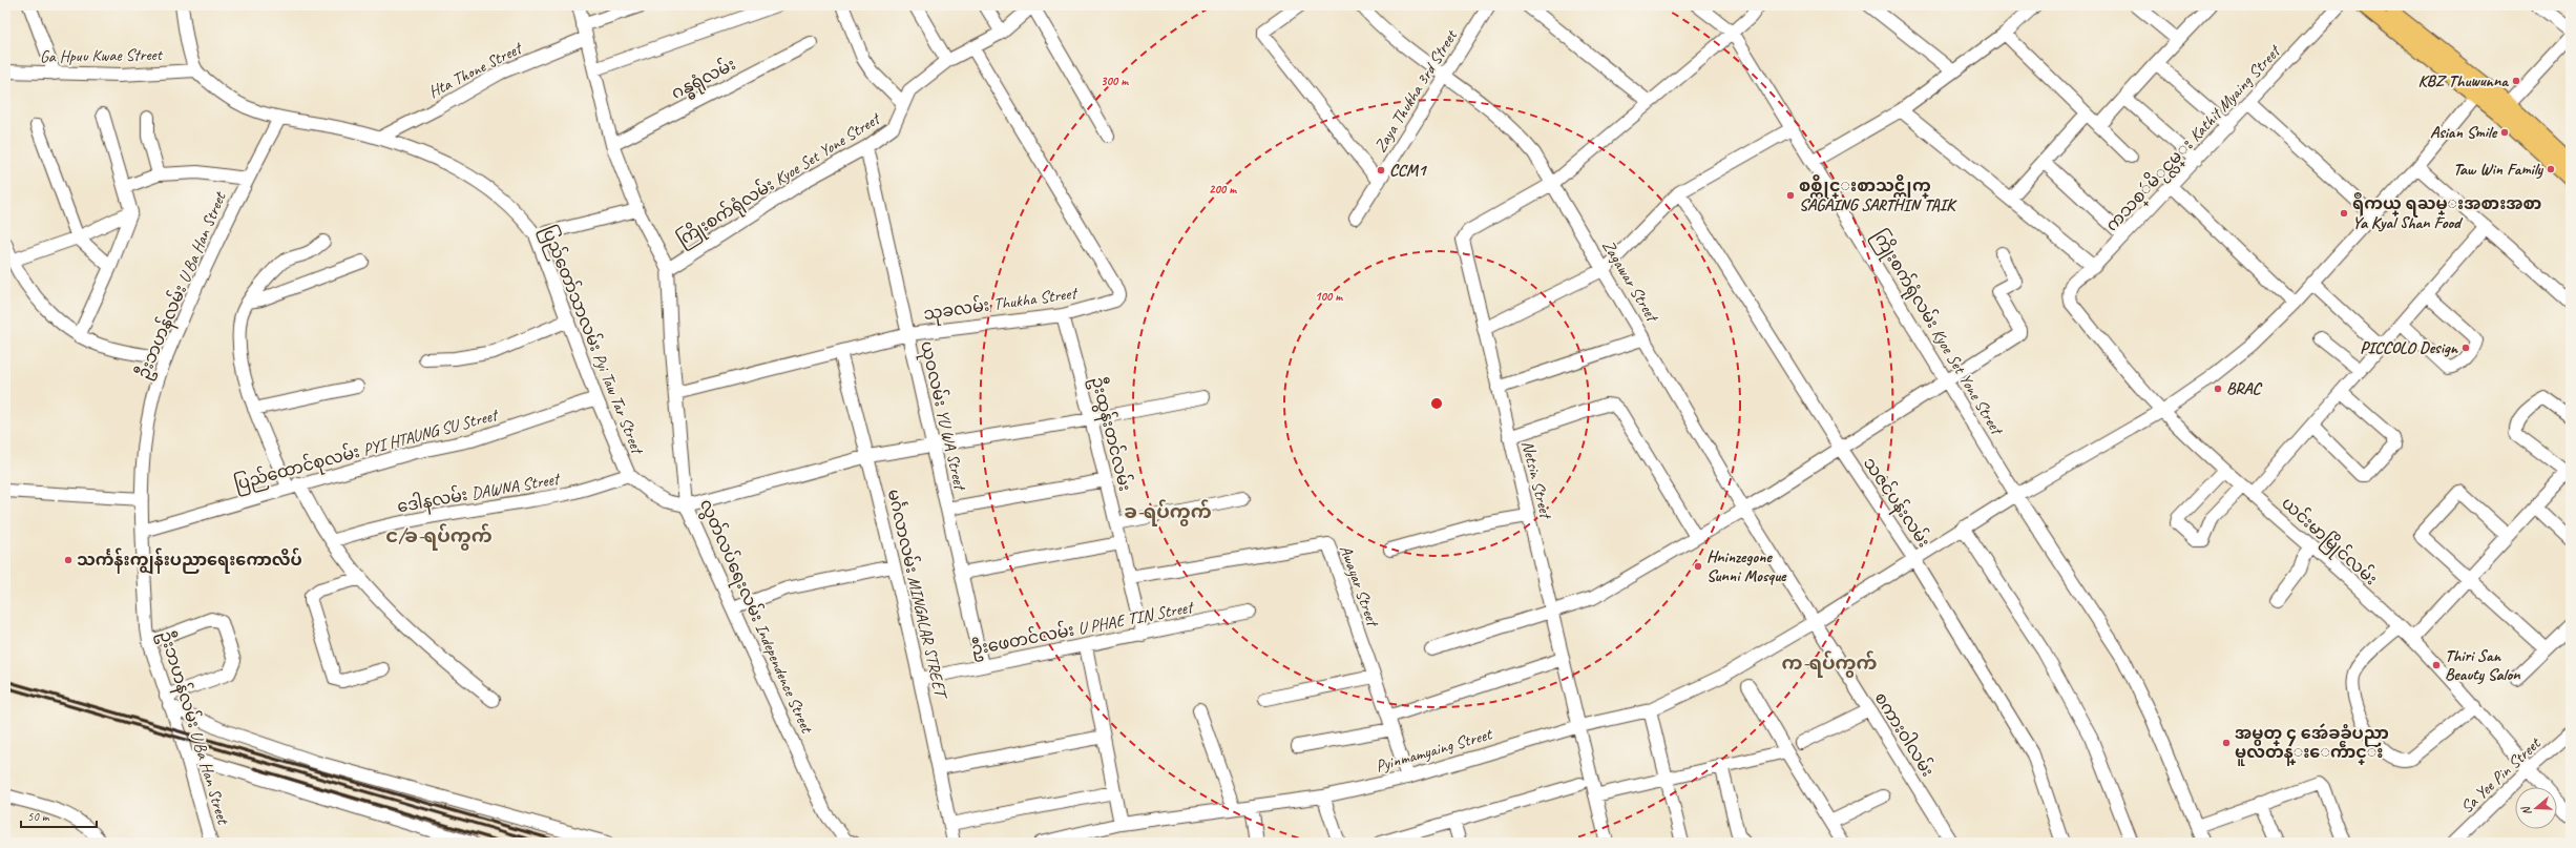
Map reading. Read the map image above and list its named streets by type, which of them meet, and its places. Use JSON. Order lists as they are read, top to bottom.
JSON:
{
  "streets": {
    "street": [
      "Ga Hpuu Kwae Street",
      "Hta Thone Street",
      "ဂန္ဓရုံလမ်း",
      "Zaya Thukha 3rd Street",
      "ကသစ္ဴမိႂင္လမ္း Kathit Myaing Street",
      "ကြိုးစက်ရုံလမ်း Kyoe Set Yone Street",
      "Zagawar Street",
      "ဦးဘဟန်လမ်း U Ba Han Street",
      "သုခလမ်း Thukha Street",
      "ပြည်တော်သာလမ်း Pyi Taw Tar Street",
      "ယုဝလမ်း YU WA Street",
      "ဦးထွန်းတင်လမ်း",
      "ပြည်ထောင်စုလမ်း PYI HTAUNG SU Street",
      "Netsin Street",
      "ဒေါနလမ်း DAWNA Street",
      "သဇင်ပန်းလမ်း",
      "ယင်းမာမြိုင်လမ်း",
      "Awayar Street",
      "မင်္ဂလာလမ်း MINGALAR STREET",
      "လွတ်လပ်ရေးလမ်း Independence Street",
      "ဦးဖေတင်လမ်း U PHAE TIN Street",
      "စကားဝါလမ်း",
      "Pyinmamyaing Street",
      "Sa Yee Pin Street"
    ]
  },
  "crossings": [
    ["Ga Hpuu Kwae Street", "ပြည်တော်သာလမ်း Pyi Taw Tar Street"],
    ["Hta Thone Street", "ပြည်တော်သာလမ်း Pyi Taw Tar Street"],
    ["Hta Thone Street", "လွတ်လပ်ရေးလမ်း Independence Street"],
    ["ဂန္ဓရုံလမ်း", "လွတ်လပ်ရေးလမ်း Independence Street"],
    ["Zaya Thukha 3rd Street", "Zagawar Street"],
    ["ကသစ္ဴမိႂင္လမ္း Kathit Myaing Street", "ယင်းမာမြိုင်လမ်း"],
    ["ကြိုးစက်ရုံလမ်း Kyoe Set Yone Street", "သုခလမ်း Thukha Street"],
    ["ကြိုးစက်ရုံလမ်း Kyoe Set Yone Street", "ယုဝလမ်း YU WA Street"],
    ["ကြိုးစက်ရုံလမ်း Kyoe Set Yone Street", "လွတ်လပ်ရေးလမ်း Independence Street"],
    ["ကြိုးစက်ရုံလမ်း Kyoe Set Yone Street", "Pyinmamyaing Street"],
    ["Zagawar Street", "Netsin Street"],
    ["Zagawar Street", "စကားဝါလမ်း"],
    ["Zagawar Street", "Pyinmamyaing Street"],
    ["ဦးဘဟန်လမ်း U Ba Han Street", "ပြည်တော်သာလမ်း Pyi Taw Tar Street"],
    ["ဦးဘဟန်လမ်း U Ba Han Street", "ပြည်ထောင်စုလမ်း PYI HTAUNG SU Street"],
    ["သုခလမ်း Thukha Street", "ယုဝလမ်း YU WA Street"],
    ["သုခလမ်း Thukha Street", "ဦးထွန်းတင်လမ်း"],
    ["သုခလမ်း Thukha Street", "မင်္ဂလာလမ်း MINGALAR STREET"],
    ["သုခလမ်း Thukha Street", "လွတ်လပ်ရေးလမ်း Independence Street"],
    ["ပြည်တော်သာလမ်း Pyi Taw Tar Street", "ပြည်ထောင်စုလမ်း PYI HTAUNG SU Street"],
    ["ပြည်တော်သာလမ်း Pyi Taw Tar Street", "ဒေါနလမ်း DAWNA Street"],
    ["ပြည်တော်သာလမ်း Pyi Taw Tar Street", "လွတ်လပ်ရေးလမ်း Independence Street"],
    ["ယုဝလမ်း YU WA Street", "ဦးဖေတင်လမ်း U PHAE TIN Street"],
    ["ဦးထွန်းတင်လမ်း", "Awayar Street"],
    ["ဦးထွန်းတင်လမ်း", "ဦးဖေတင်လမ်း U PHAE TIN Street"],
    ["Netsin Street", "Pyinmamyaing Street"],
    ["သဇင်ပန်းလမ်း", "Pyinmamyaing Street"],
    ["ယင်းမာမြိုင်လမ်း", "Pyinmamyaing Street"],
    ["ယင်းမာမြိုင်လမ်း", "Sa Yee Pin Street"],
    ["Awayar Street", "Pyinmamyaing Street"],
    ["မင်္ဂလာလမ်း MINGALAR STREET", "ဦးဖေတင်လမ်း U PHAE TIN Street"],
    ["စကားဝါလမ်း", "Pyinmamyaing Street"]
  ],
  "districts": ["ခ-ရပ်ကွက်", "င/ခ-ရပ်ကွက်", "က-ရပ်ကွက်"],
  "places": [
    "KBZ Thuwunna",
    "Asian Smile",
    "Taw Win Family",
    "CCM1",
    "စစ္ကိုင္းစာသင္တိုက္ SAGAING SARTHIN TAIK",
    "ရဳကယ္ ရႀမ္းအစားအစာ Ya Kyal Shan Food",
    "PICCOLO Design",
    "BRAC",
    "သင်္ကန်းကျွန်းပညာရေးကောလိပ်",
    "Hninzegone Sunni Mosque",
    "Thiri San Beauty Salon",
    "အမွတ္ ၄ အေဴခခံပညာ မူလတန္းေကဵာင္း"
  ],
  "scale_bar": "50 m",
  "north": "left",
  "rings": ["300 m", "200 m", "100 m"]
}
